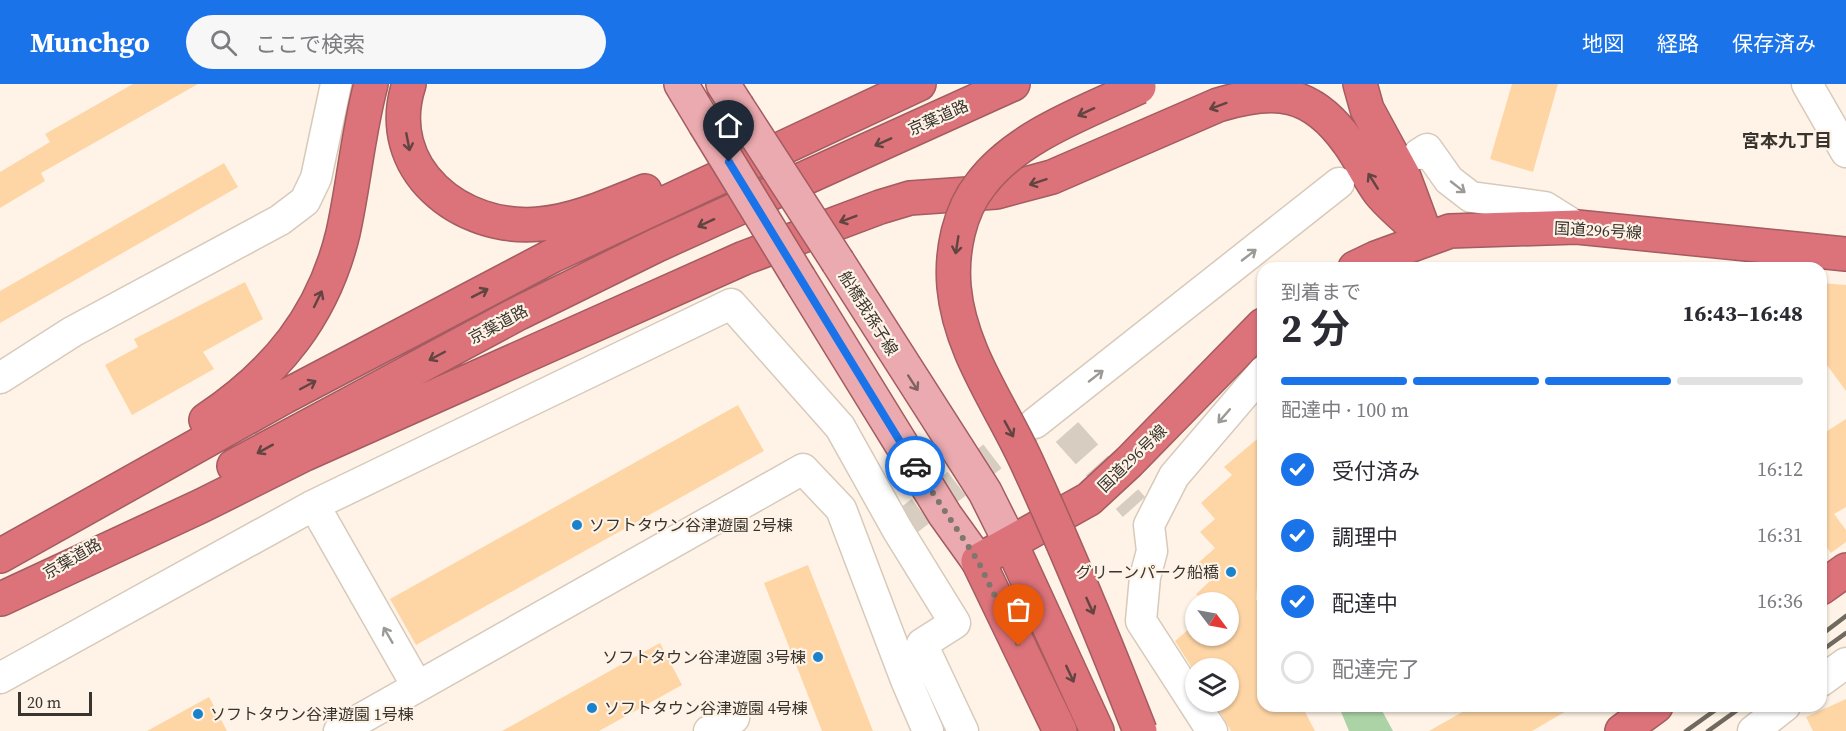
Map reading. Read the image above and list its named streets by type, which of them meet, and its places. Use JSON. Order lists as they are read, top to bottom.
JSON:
{
  "streets": {
    "highway": ["京葉道路", "国道296号線"],
    "main road": ["船橋我孫子線"]
  },
  "crossings": [
    ["国道296号線", "船橋我孫子線"]
  ],
  "districts": ["宮本九丁目"],
  "places": [
    "ソフトタウン谷津遊園 2号棟",
    "グリーンパーク船橋",
    "ソフトタウン谷津遊園 3号棟",
    "ソフトタウン谷津遊園 4号棟",
    "ソフトタウン谷津遊園 1号棟"
  ],
  "scale_bar": "20 m",
  "north": "bottom right",
  "page": {
    "header": "Munchgo",
    "search": "ここで検索",
    "nav": ["地図", "経路", "保存済み"],
    "heading": ["2 分", "到着まで", "16:43–16:48"],
    "bar": "配達中 · 100 m",
    "list": [
      ["受付済み", "16:12"],
      ["調理中", "16:31"],
      ["配達中", "16:36"],
      "配達完了"
    ],
    "scale": "20 m"
  }
}
